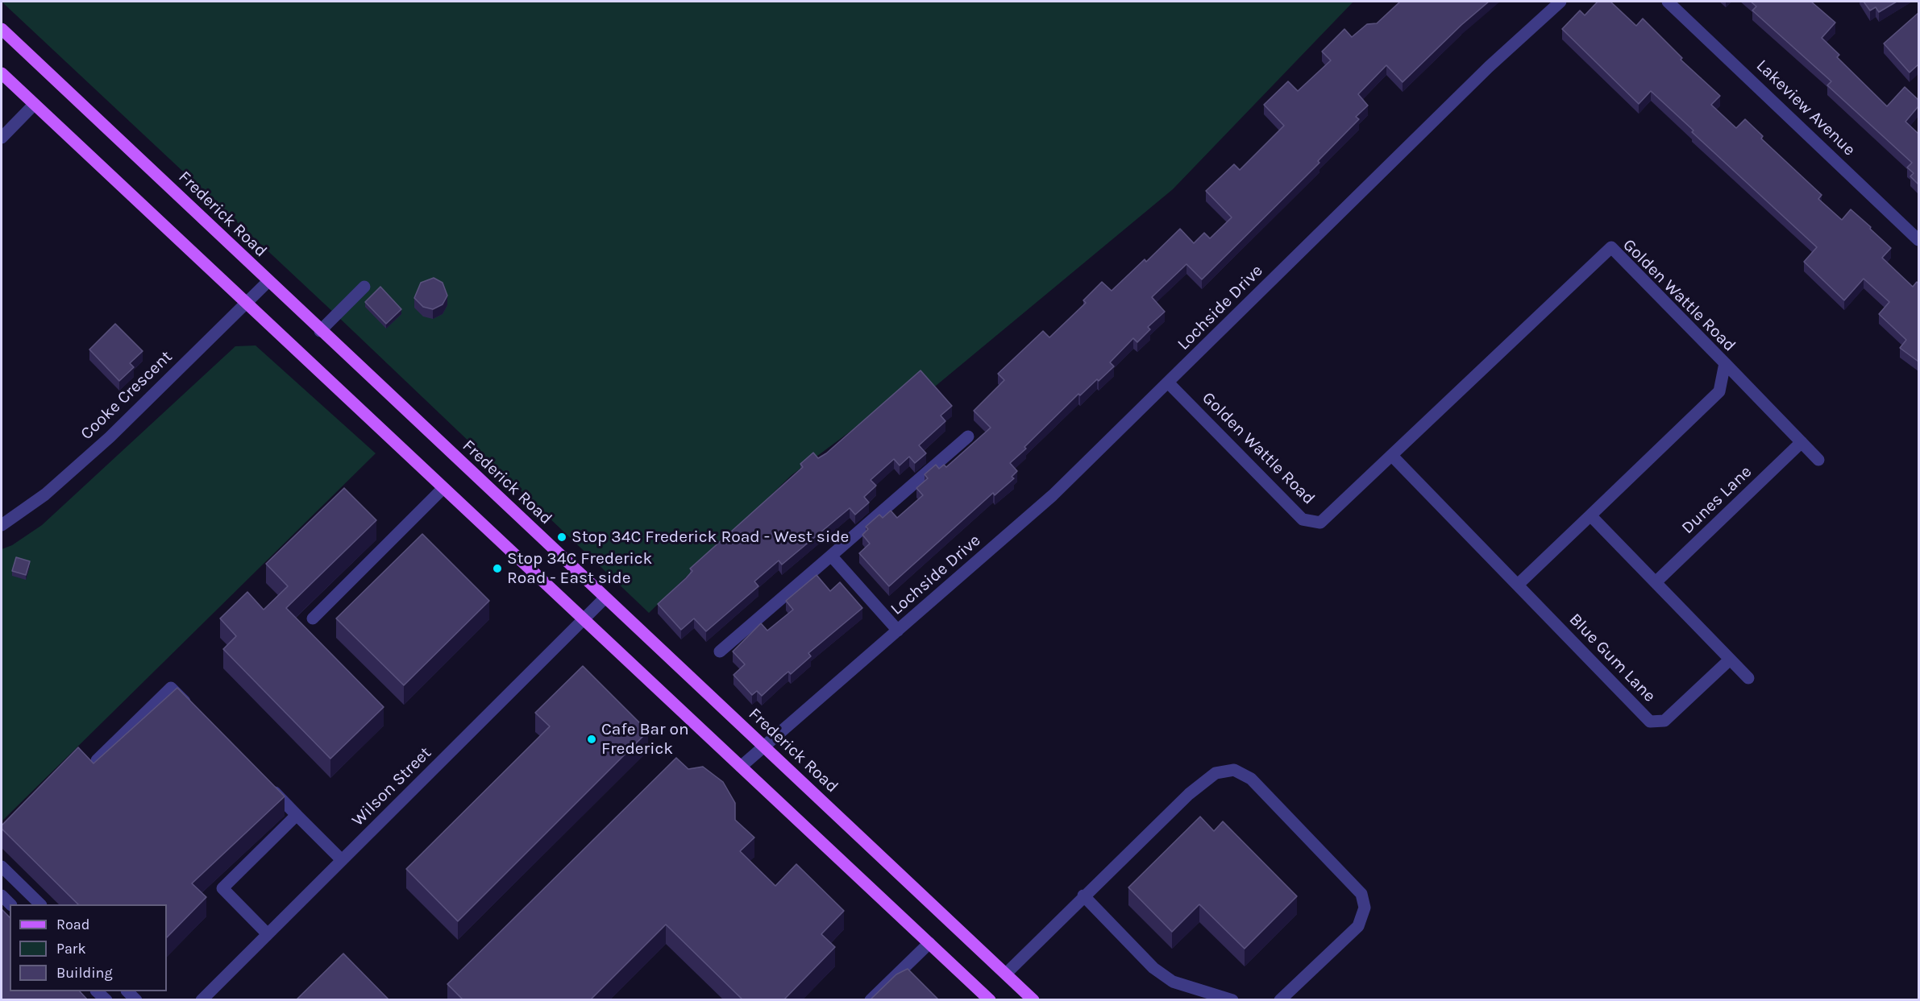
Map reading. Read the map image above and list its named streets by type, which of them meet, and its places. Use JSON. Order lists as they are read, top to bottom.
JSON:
{
  "streets": {
    "main road": ["Frederick Road"],
    "street": [
      "Lakeview Avenue",
      "Golden Wattle Road",
      "Lochside Drive",
      "Cooke Crescent",
      "Dunes Lane",
      "Blue Gum Lane",
      "Wilson Street"
    ]
  },
  "crossings": [
    ["Frederick Road", "Lochside Drive"],
    ["Frederick Road", "Cooke Crescent"],
    ["Frederick Road", "Wilson Street"],
    ["Golden Wattle Road", "Lochside Drive"],
    ["Golden Wattle Road", "Blue Gum Lane"]
  ],
  "places": ["Stop 34C Frederick Road - West side", "Stop 34C Frederick Road - East side", "Cafe Bar on Frederick"],
  "legend": ["Road", "Park", "Building"]
}
